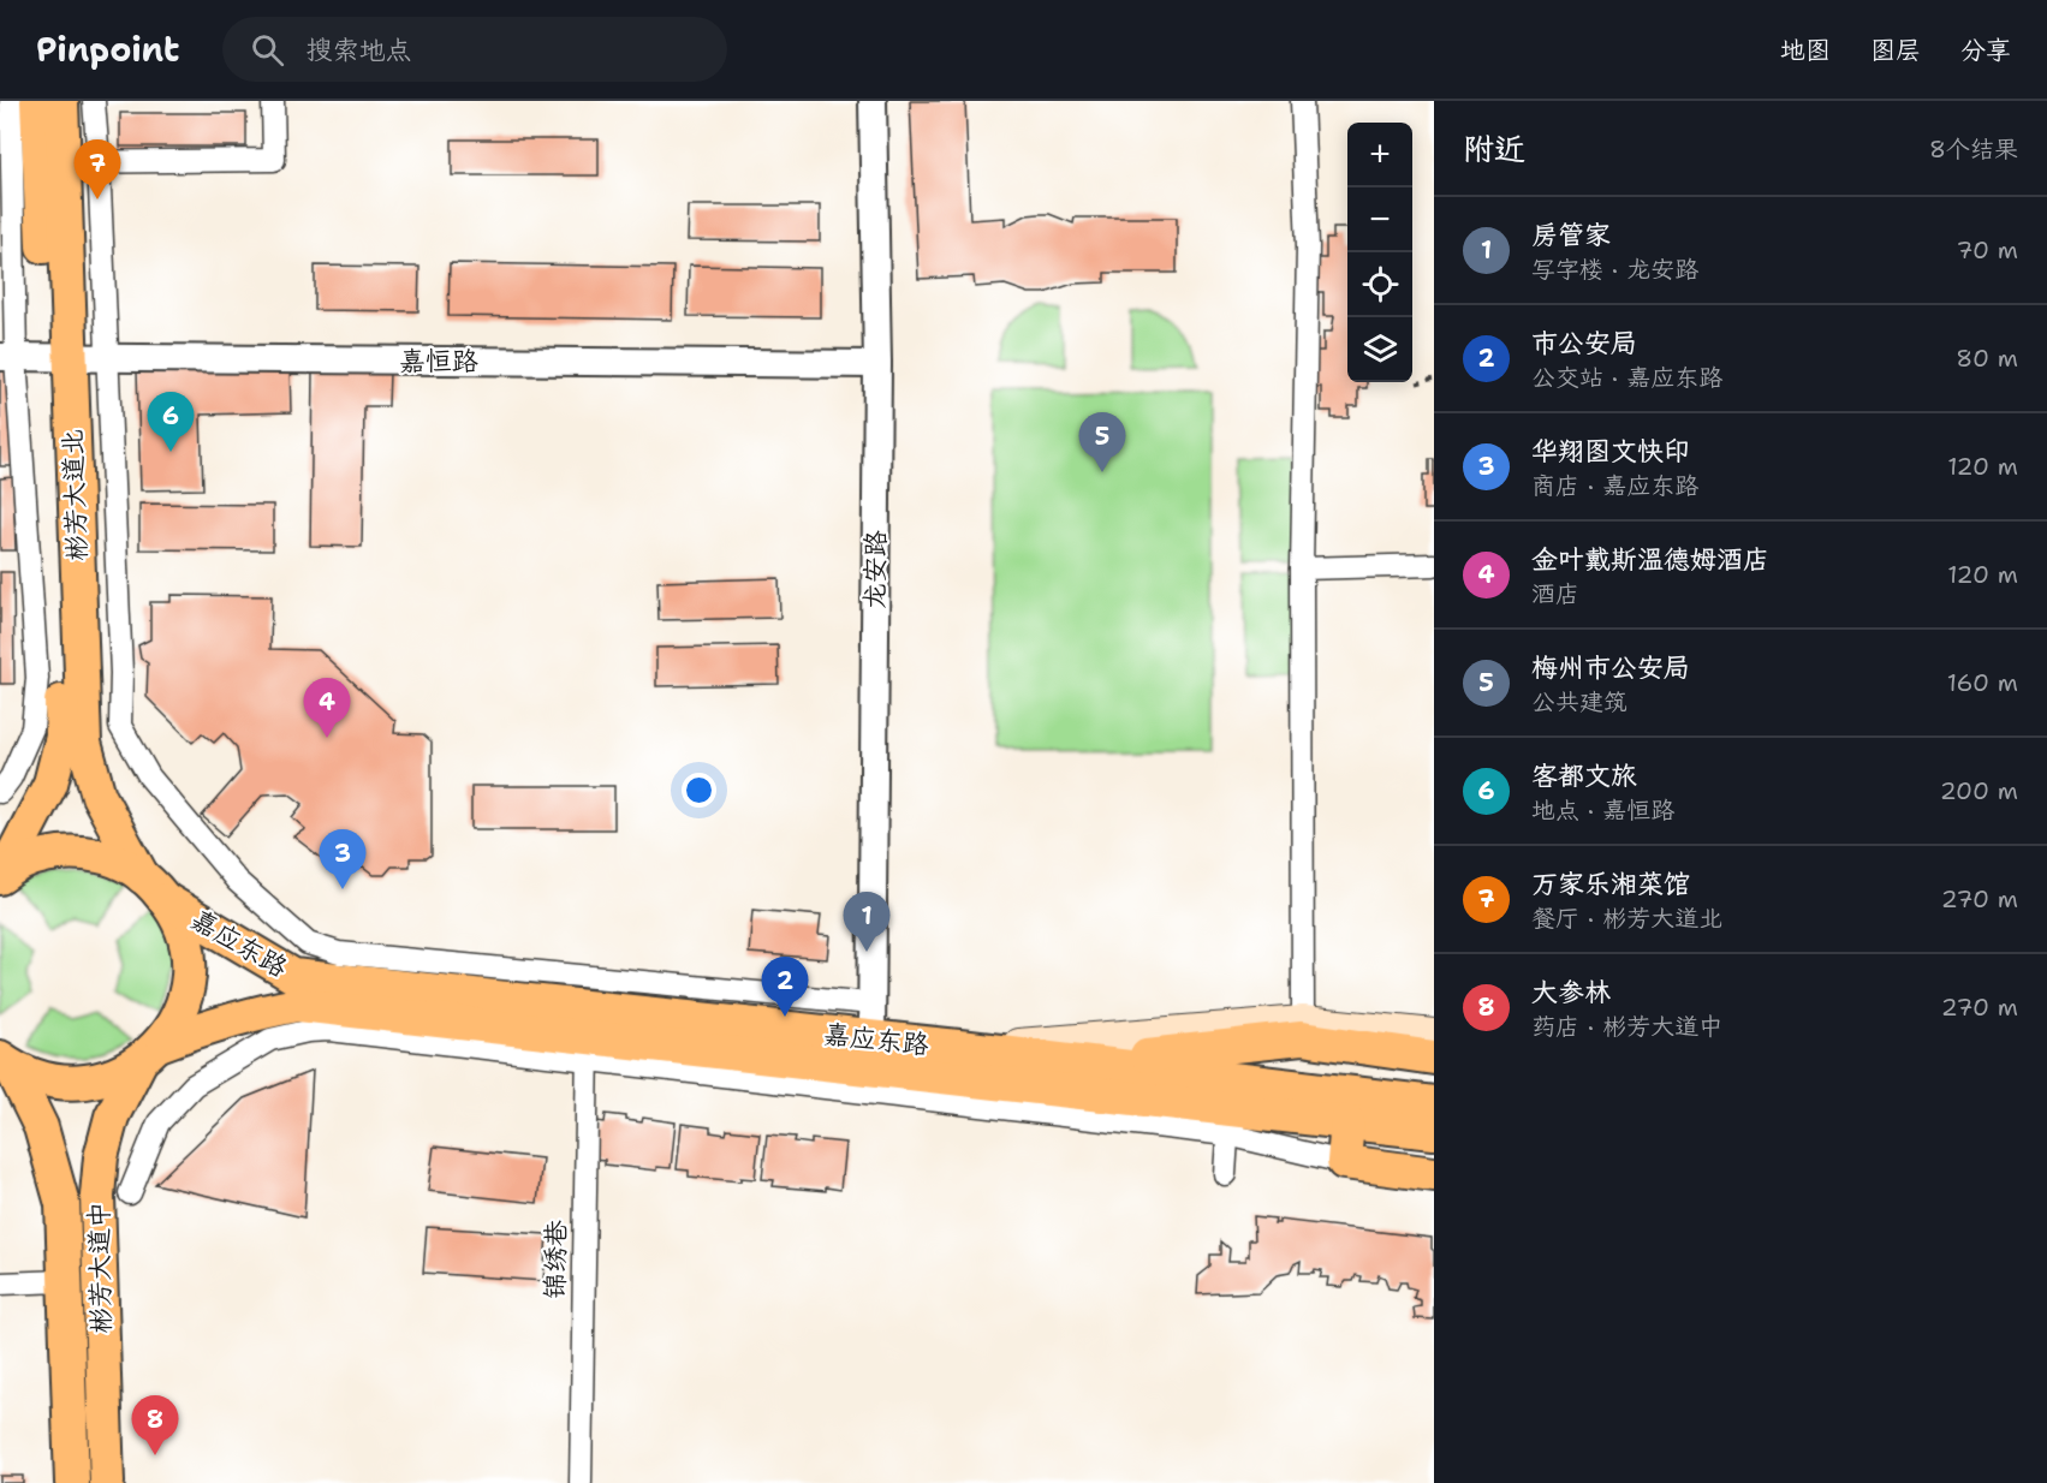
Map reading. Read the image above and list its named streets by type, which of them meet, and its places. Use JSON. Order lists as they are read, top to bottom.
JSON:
{
  "streets": {
    "main road": ["彬芳大道北", "嘉应东路", "彬芳大道中"],
    "street": ["嘉恒路", "龙安路", "锦绣巷"]
  },
  "crossings": [
    ["嘉恒路", "彬芳大道北"],
    ["嘉恒路", "龙安路"],
    ["彬芳大道北", "嘉应东路"],
    ["彬芳大道北", "彬芳大道中"],
    ["龙安路", "嘉应东路"],
    ["嘉应东路", "锦绣巷"],
    ["嘉应东路", "彬芳大道中"]
  ],
  "page": {
    "header": "Pinpoint",
    "search": "搜索地点",
    "nav": ["地图", "图层", "分享"],
    "heading": ["附近", "8个结果"],
    "map_buttons": ["+", "−"],
    "pins": [
      "7",
      "6",
      "5",
      "4",
      "3",
      "1",
      "2",
      "8"
    ],
    "list": [
      {
        "mark": "1",
        "name": "房管家",
        "note": "写字楼 · 龙安路",
        "value": "70 m"
      },
      {
        "mark": "2",
        "name": "市公安局",
        "note": "公交站 · 嘉应东路",
        "value": "80 m"
      },
      {
        "mark": "3",
        "name": "华翔图文快印",
        "note": "商店 · 嘉应东路",
        "value": "120 m"
      },
      {
        "mark": "4",
        "name": "金叶戴斯温德姆酒店",
        "note": "酒店",
        "value": "120 m"
      },
      {
        "mark": "5",
        "name": "梅州市公安局",
        "note": "公共建筑",
        "value": "160 m"
      },
      {
        "mark": "6",
        "name": "客都文旅",
        "note": "地点 · 嘉恒路",
        "value": "200 m"
      },
      {
        "mark": "7",
        "name": "万家乐湘菜馆",
        "note": "餐厅 · 彬芳大道北",
        "value": "270 m"
      },
      {
        "mark": "8",
        "name": "大参林",
        "note": "药店 · 彬芳大道中",
        "value": "270 m"
      }
    ]
  }
}
